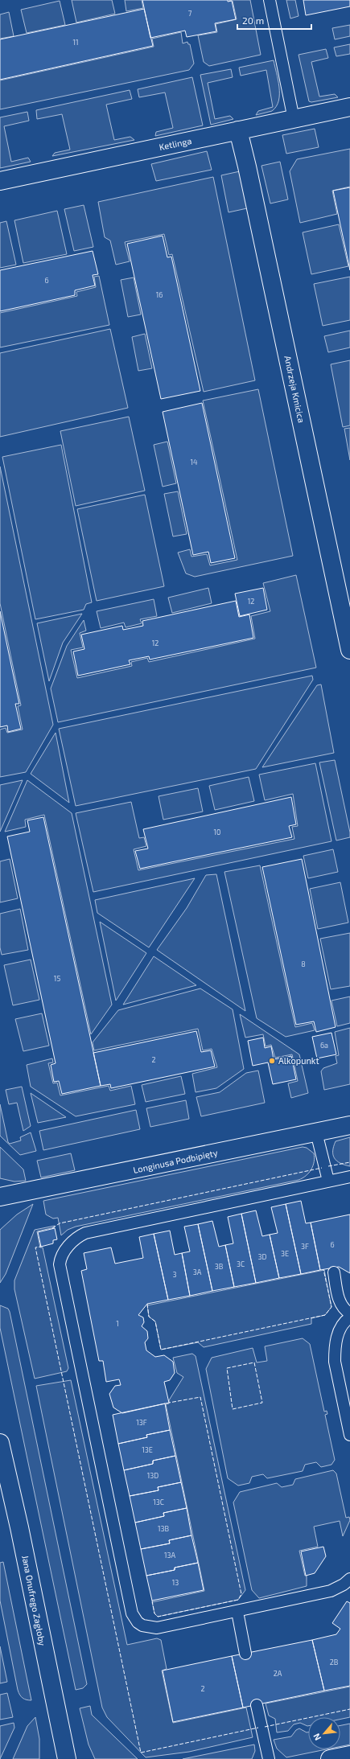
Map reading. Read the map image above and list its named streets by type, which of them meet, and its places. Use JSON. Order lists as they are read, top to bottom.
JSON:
{
  "streets": {
    "street": [
      "Ketlinga",
      "Andrzeja Kmicica",
      "Longinusa Podbipięty",
      "Jana Onufrego Zagłoby"
    ]
  },
  "crossings": [
    ["Ketlinga", "Andrzeja Kmicica"]
  ],
  "places": ["Alkopunkt"],
  "house_numbers": [
    "7",
    "11",
    "6",
    "16",
    "14",
    "12",
    "12",
    "10",
    "8",
    "15",
    "6a",
    "2",
    "6",
    "3F",
    "3E",
    "3D",
    "3C",
    "3B",
    "3A",
    "3",
    "1",
    "13F",
    "13E",
    "13D",
    "13C",
    "13B",
    "13A",
    "13",
    "2B",
    "2A",
    "2"
  ],
  "scale_bar": "20 m",
  "north": "bottom left"
}
